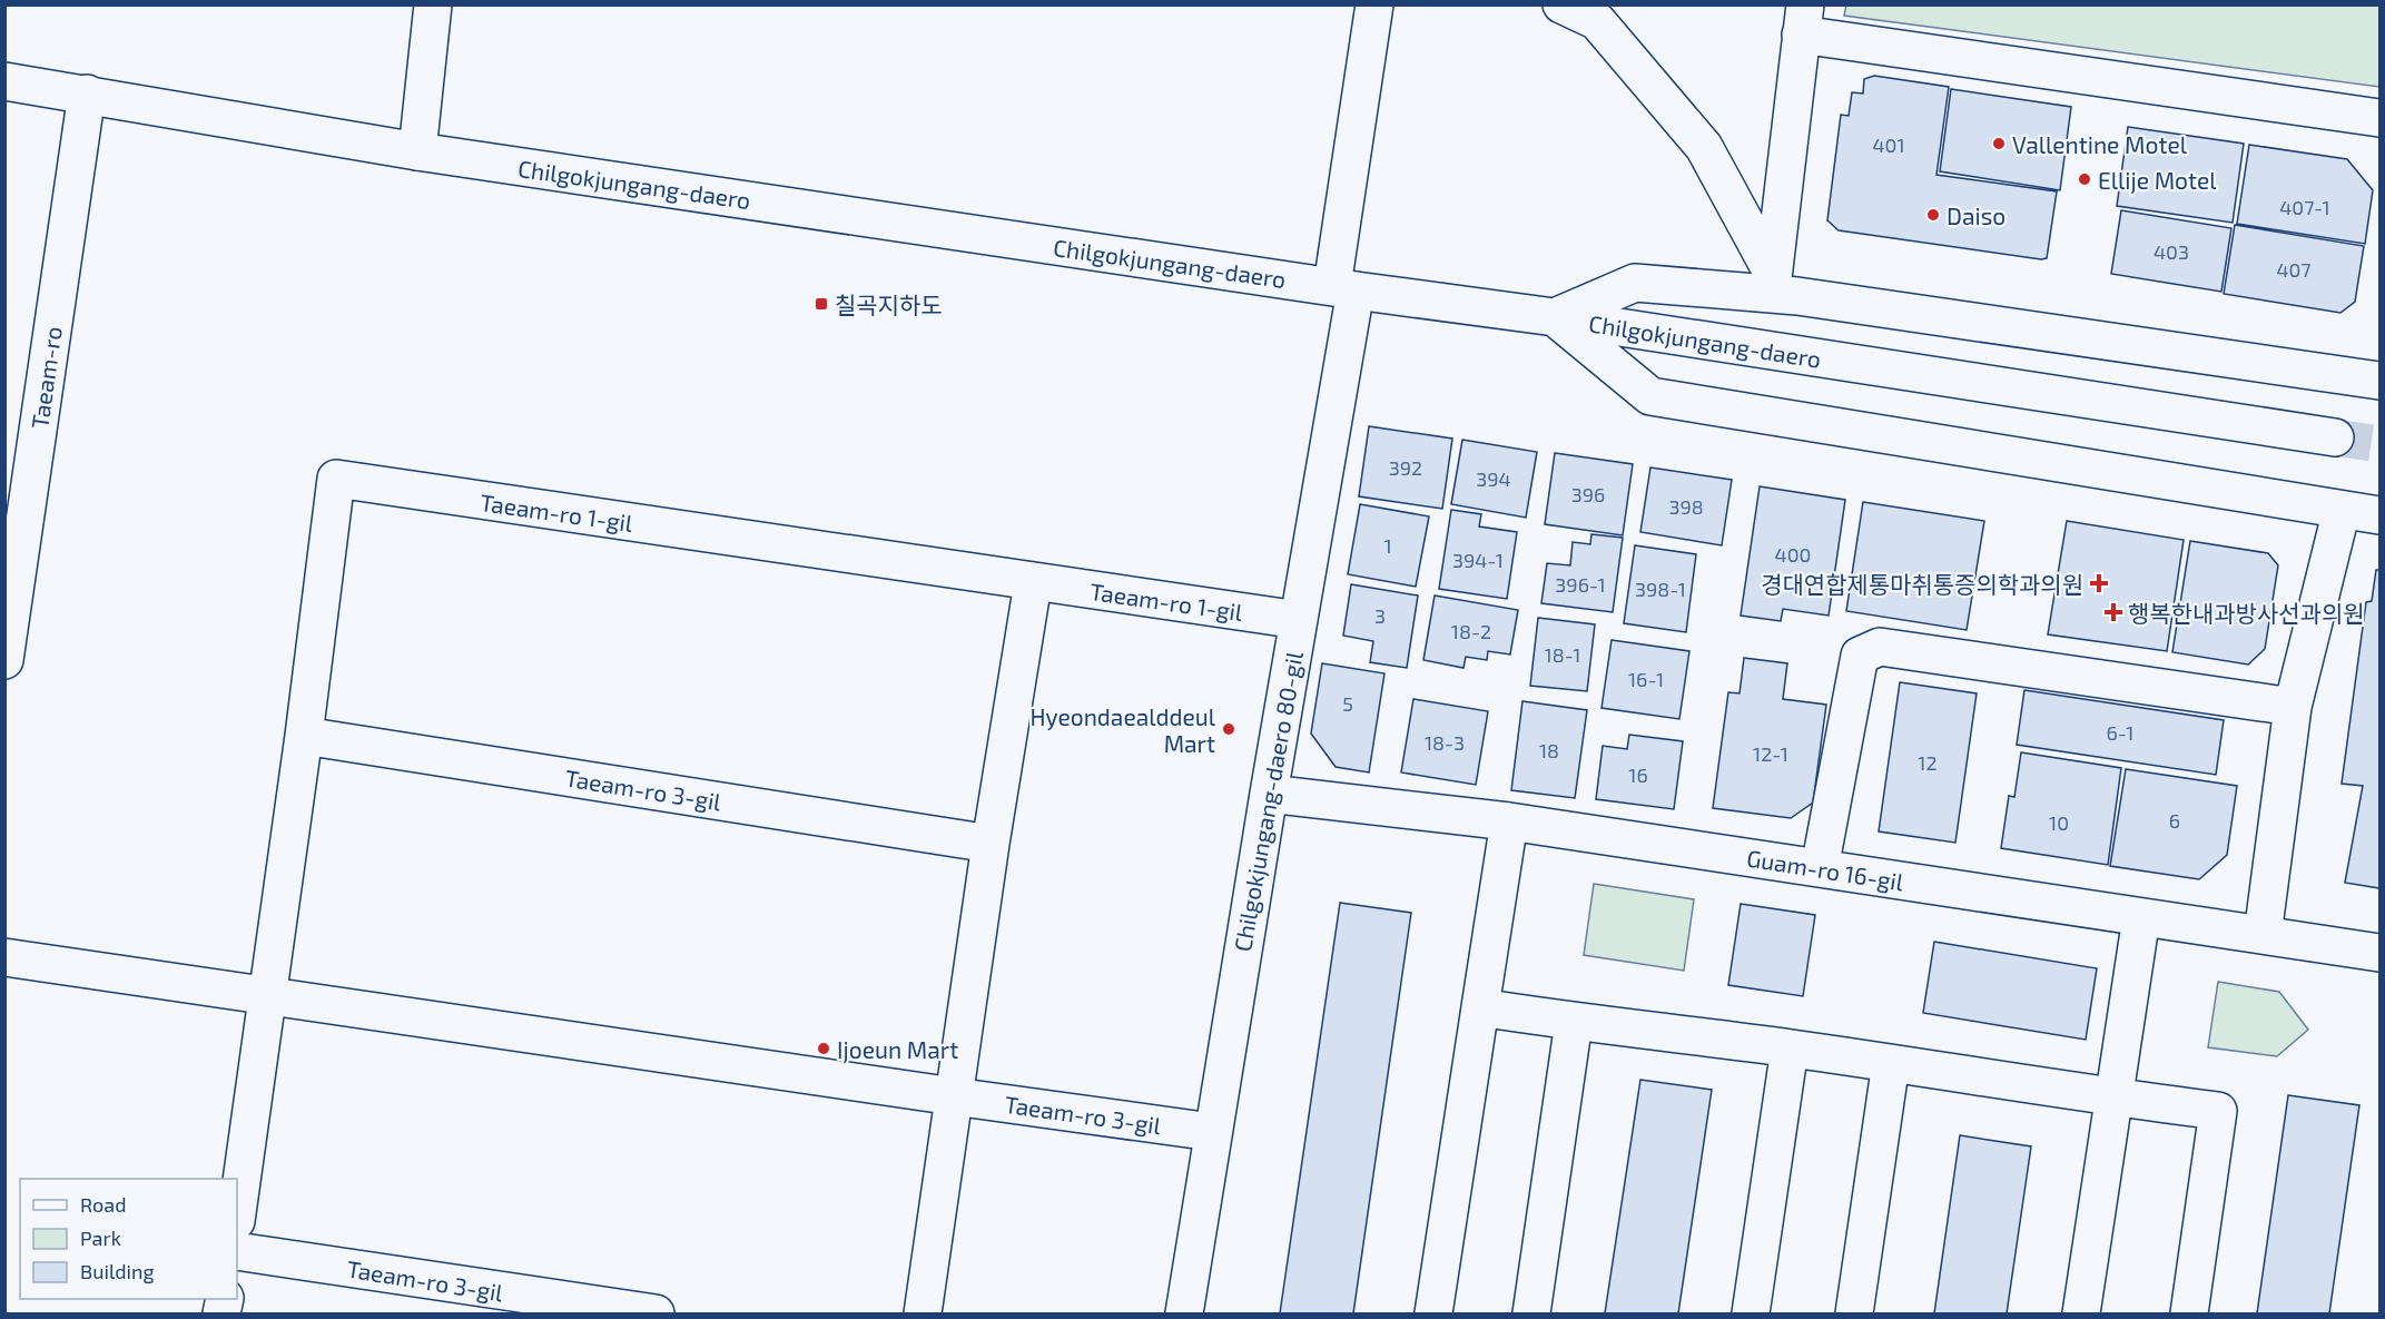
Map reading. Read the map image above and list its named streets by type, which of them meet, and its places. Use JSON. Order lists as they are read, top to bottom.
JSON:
{
  "streets": {
    "street": [
      "Chilgokjungang-daero",
      "Taeam-ro",
      "Taeam-ro 1-gil",
      "Taeam-ro 3-gil",
      "Chilgokjungang-daero 80-gil",
      "Guam-ro 16-gil"
    ]
  },
  "crossings": [
    ["Chilgokjungang-daero", "Taeam-ro"],
    ["Chilgokjungang-daero", "Chilgokjungang-daero 80-gil"],
    ["Taeam-ro 1-gil", "Taeam-ro 3-gil"],
    ["Taeam-ro 1-gil", "Chilgokjungang-daero 80-gil"],
    ["Taeam-ro 3-gil", "Chilgokjungang-daero 80-gil"],
    ["Chilgokjungang-daero 80-gil", "Guam-ro 16-gil"]
  ],
  "places": {
    "other": [
      "Vallentine Motel",
      "Ellije Motel",
      "Daiso",
      "Hyeondaealddeul Mart",
      "Ijoeun Mart"
    ],
    "transit": ["칠곡지하도"],
    "health": ["경대연합제통마취통증의학과의원", "행복한내과방사선과의원"]
  },
  "house_numbers": [
    "401",
    "407-1",
    "403",
    "407",
    "392",
    "394",
    "396",
    "398",
    "1",
    "400",
    "394-1",
    "396-1",
    "398-1",
    "3",
    "18-2",
    "18-1",
    "16-1",
    "5",
    "6-1",
    "18-3",
    "18",
    "12-1",
    "12",
    "16",
    "6",
    "10"
  ],
  "legend": ["Road", "Park", "Building"]
}
